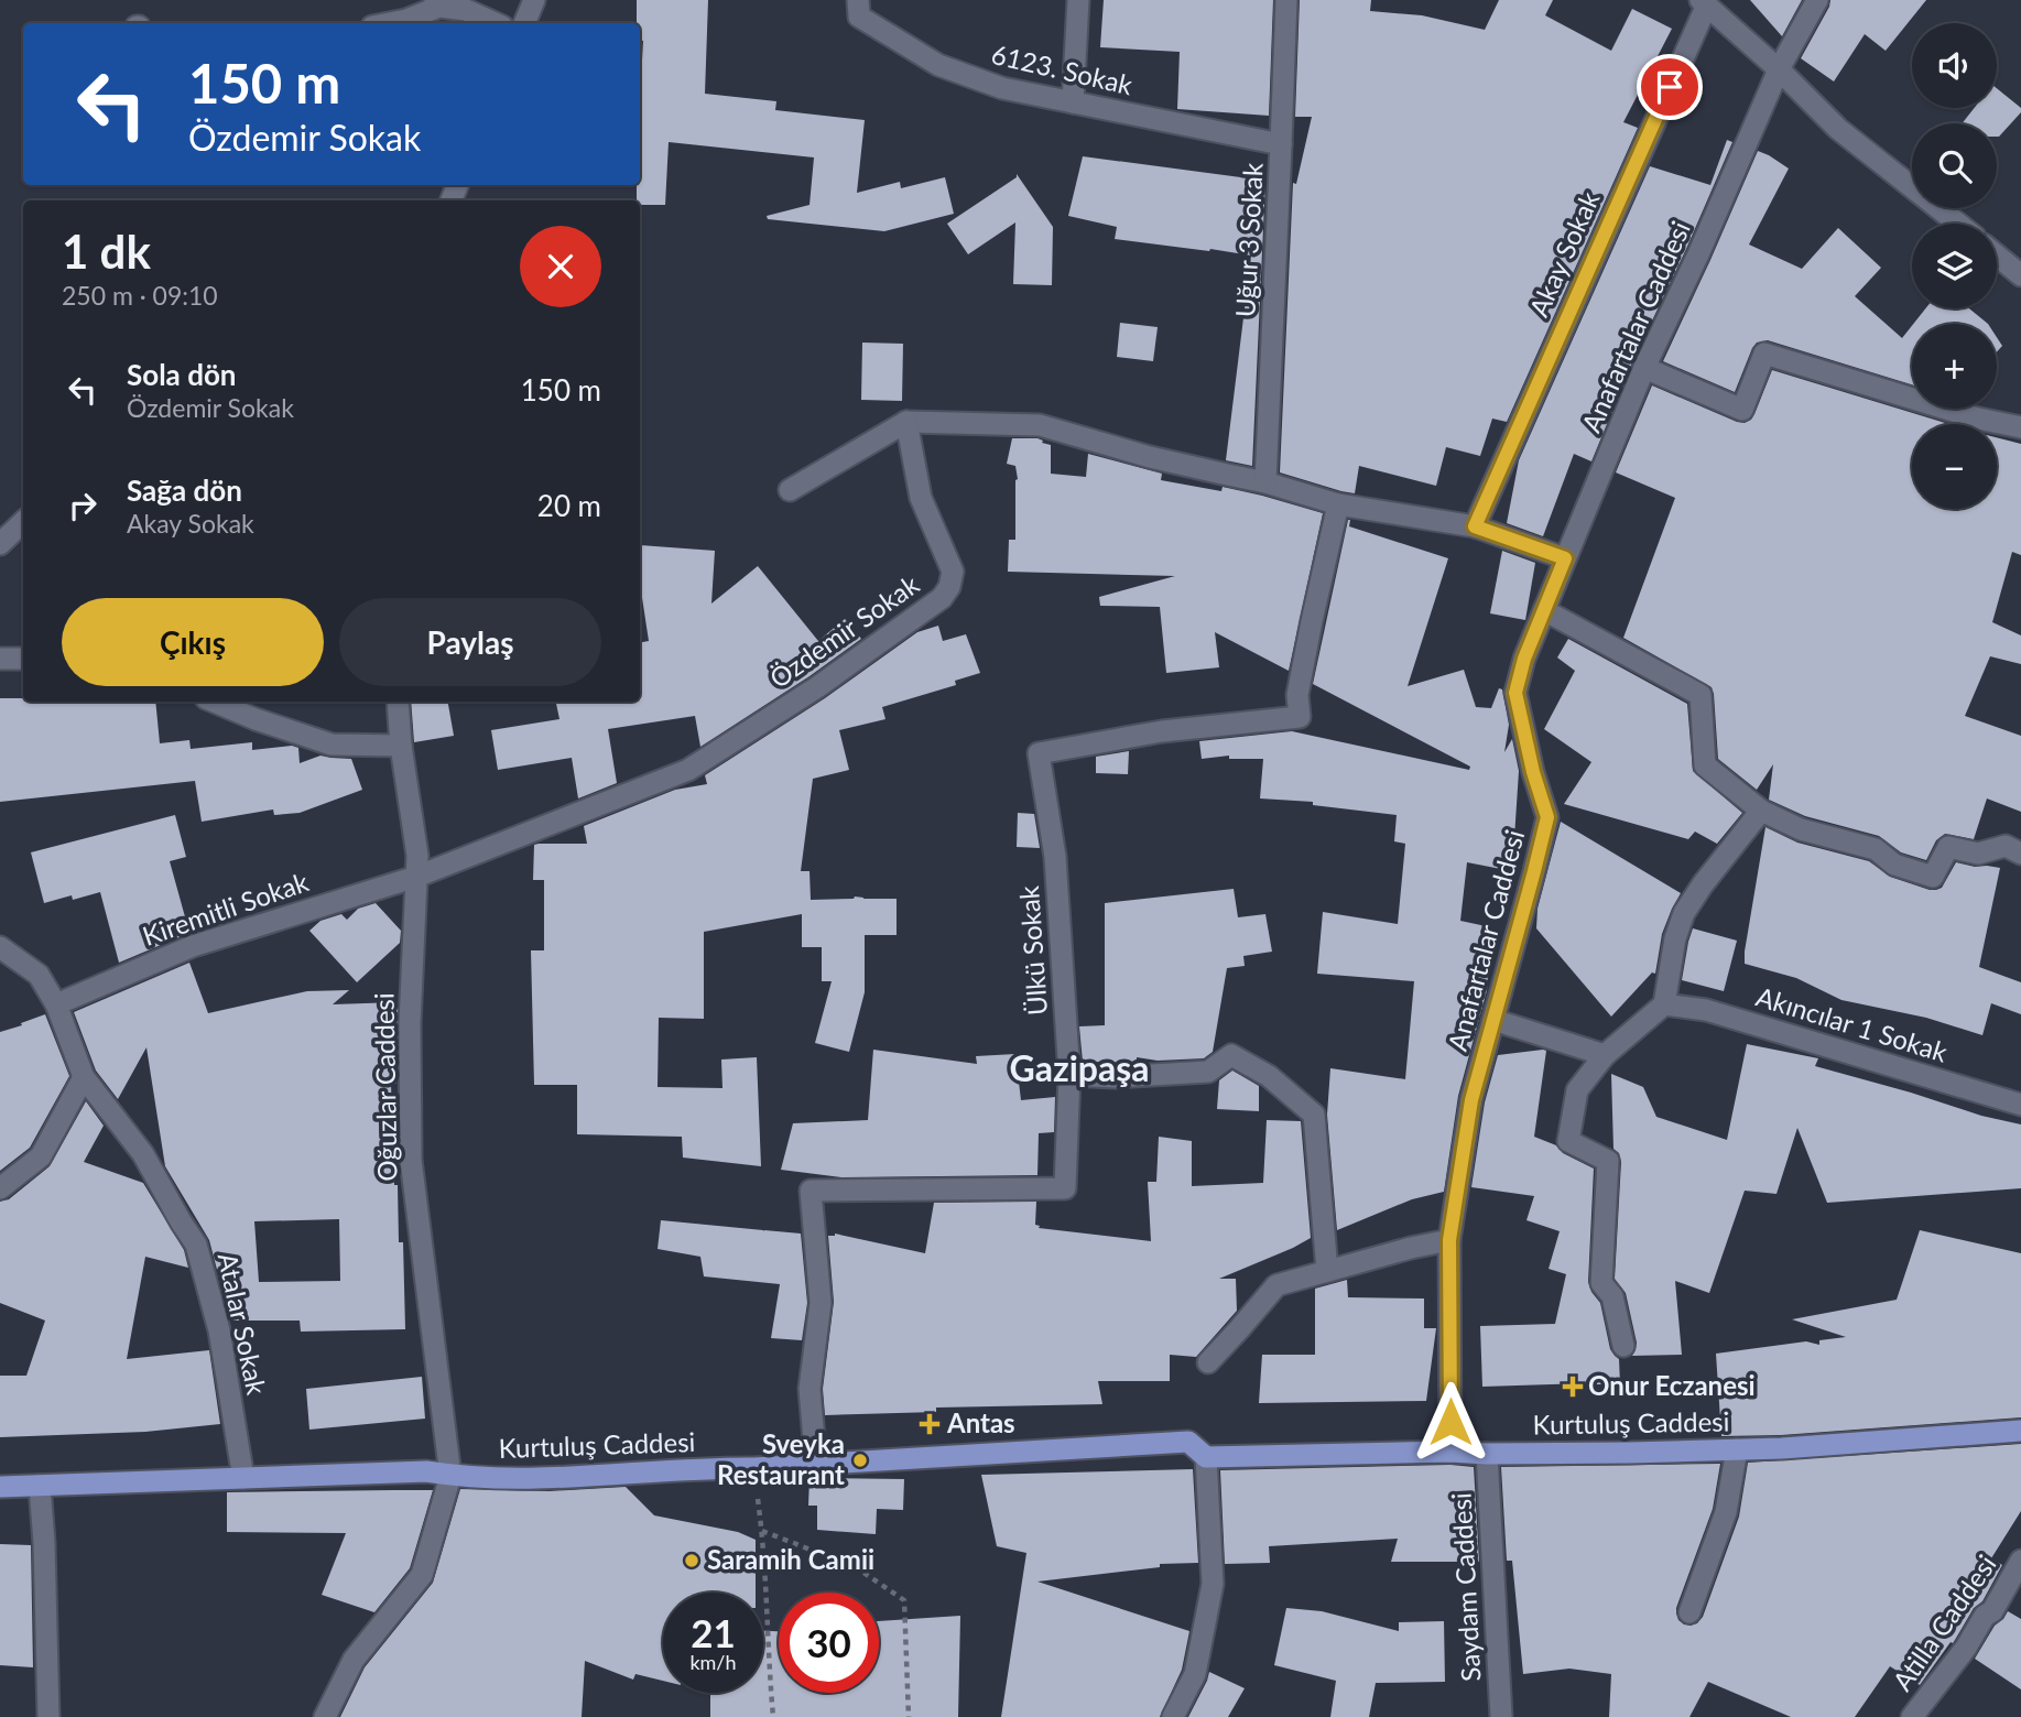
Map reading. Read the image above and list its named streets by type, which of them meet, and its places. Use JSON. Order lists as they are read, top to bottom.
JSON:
{
  "streets": {
    "main road": ["Kurtuluş Caddesi"],
    "street": [
      "6123. Sokak",
      "Uğur 3 Sokak",
      "Akay Sokak",
      "Anafartalar Caddesi",
      "Özdemir Sokak",
      "Kiremitli Sokak",
      "Ülkü Sokak",
      "Akıncılar 1 Sokak",
      "Oğuzlar Caddesi",
      "Atalar Sokak",
      "Saydam Caddesi",
      "Atilla Caddesi"
    ]
  },
  "crossings": [
    ["6123. Sokak", "Uğur 3 Sokak"],
    ["Anafartalar Caddesi", "Kurtuluş Caddesi"],
    ["Özdemir Sokak", "Kiremitli Sokak"],
    ["Özdemir Sokak", "Oğuzlar Caddesi"],
    ["Kiremitli Sokak", "Oğuzlar Caddesi"],
    ["Kiremitli Sokak", "Atalar Sokak"],
    ["Ülkü Sokak", "Kurtuluş Caddesi"],
    ["Oğuzlar Caddesi", "Kurtuluş Caddesi"],
    ["Atalar Sokak", "Kurtuluş Caddesi"],
    ["Kurtuluş Caddesi", "Saydam Caddesi"]
  ],
  "districts": ["Gazipaşa"],
  "places": {
    "health": ["Onur Eczanesi", "Antas"],
    "other": ["Sveyka Restaurant", "Saramih Camii"]
  },
  "page": {
    "map_buttons": ["+", "−"],
    "turn": ["150 m", "Özdemir Sokak"],
    "heading": ["1 dk", "250 m · 09:10"],
    "list": [
      {
        "name": "Sola dön",
        "note": "Özdemir Sokak",
        "value": "150 m"
      },
      {
        "name": "Sağa dön",
        "note": "Akay Sokak",
        "value": "20 m"
      }
    ],
    "buttons": ["Çıkış", "Paylaş"],
    "speed": "21 km/h",
    "limit": "30"
  }
}
